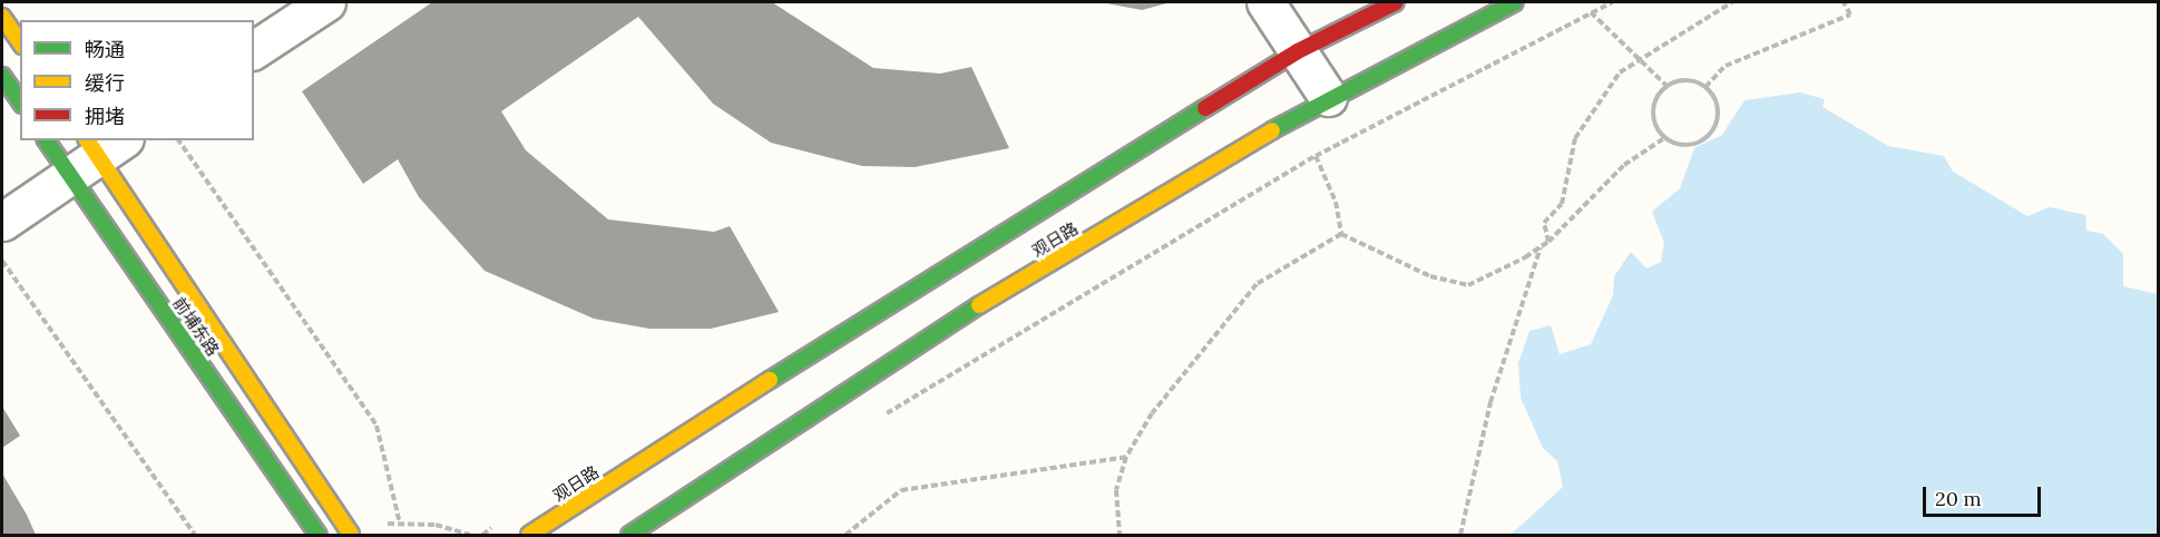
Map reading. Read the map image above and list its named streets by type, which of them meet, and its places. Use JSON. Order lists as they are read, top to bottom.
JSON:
{
  "streets": {
    "street": ["观日路", "前埔东路"]
  },
  "legend": ["畅通", "缓行", "拥堵"],
  "scale_bar": "20 m"
}
